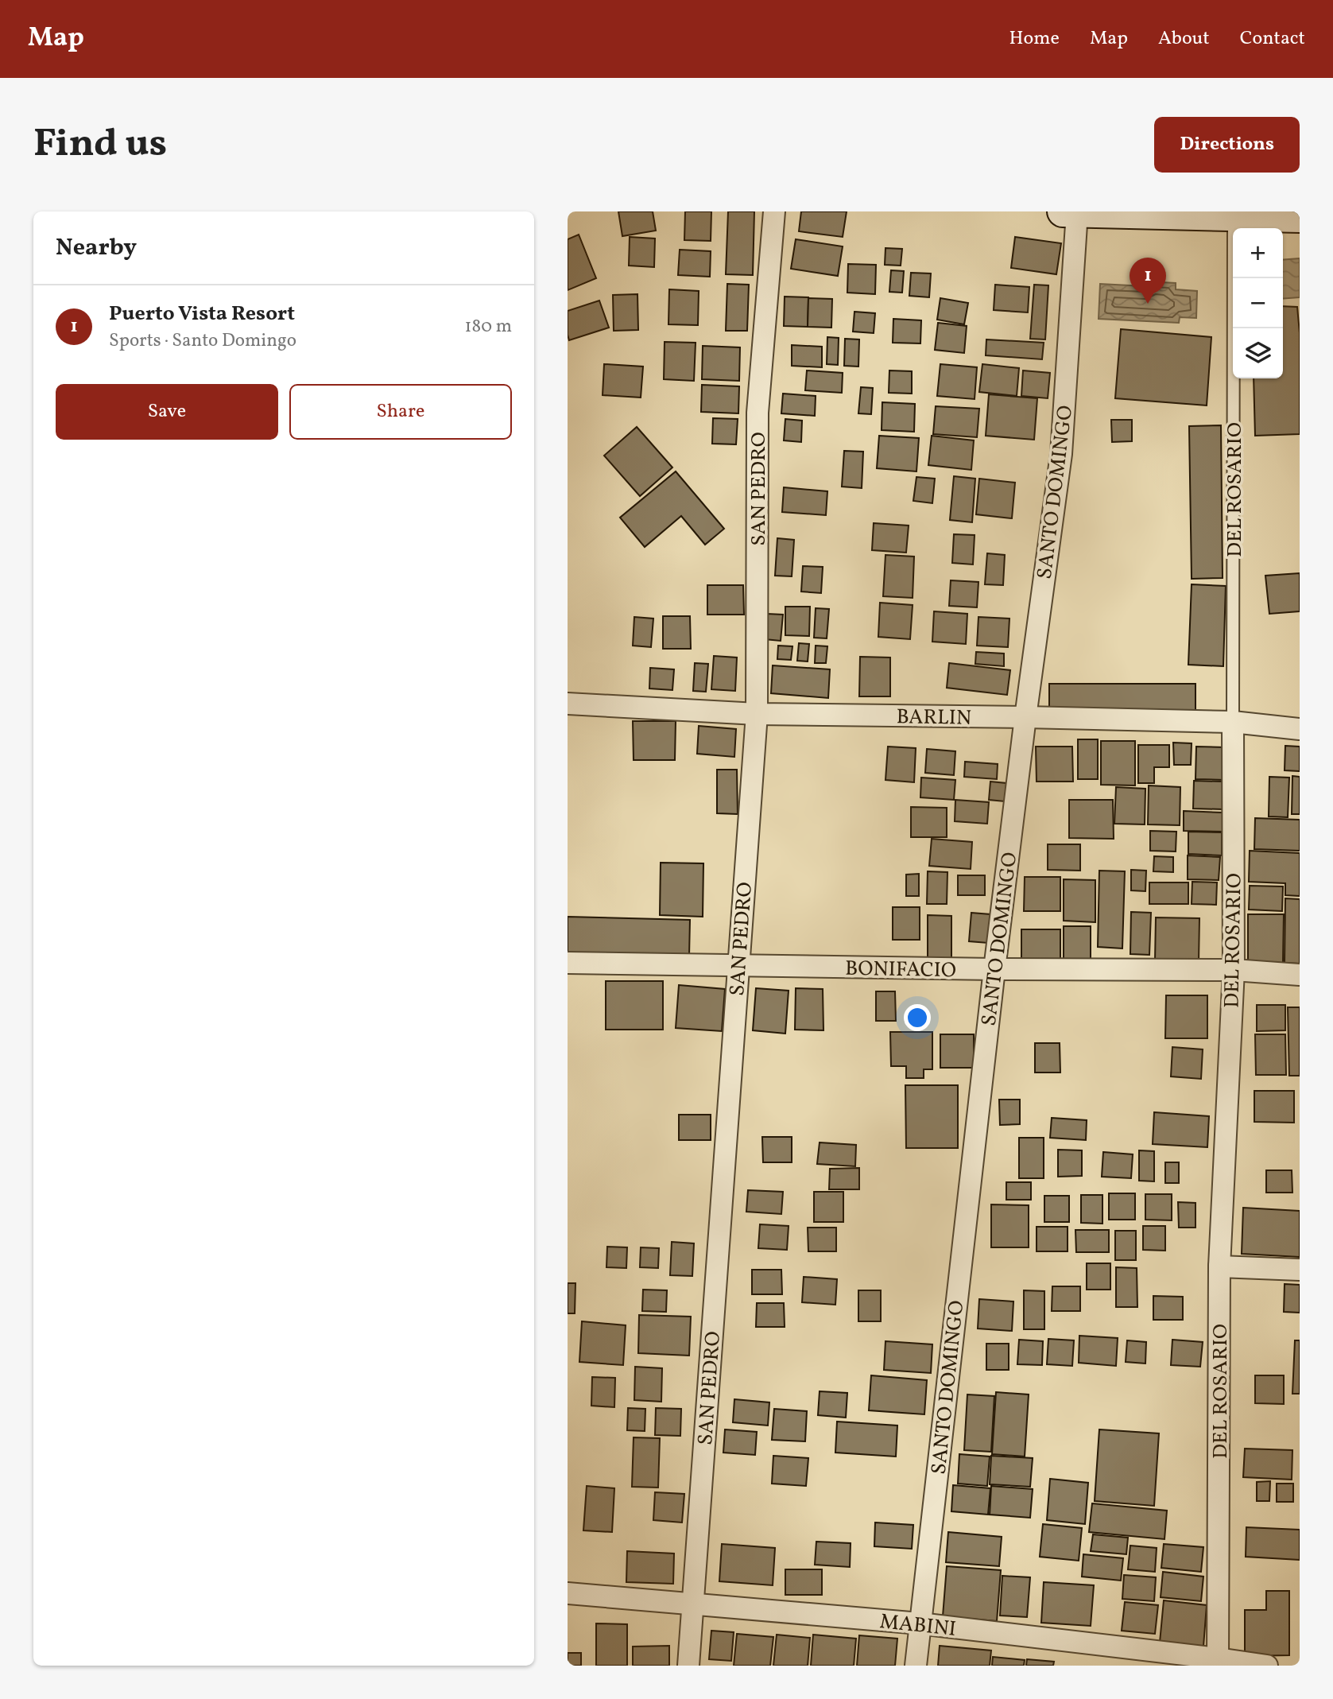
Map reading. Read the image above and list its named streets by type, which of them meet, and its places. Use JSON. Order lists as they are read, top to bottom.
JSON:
{
  "streets": {
    "street": [
      "SAN PEDRO",
      "DEL ROSARIO",
      "SANTO DOMINGO",
      "BARLIN",
      "BONIFACIO",
      "MABINI"
    ]
  },
  "crossings": [
    ["SAN PEDRO", "BARLIN"],
    ["SAN PEDRO", "BONIFACIO"],
    ["SAN PEDRO", "MABINI"],
    ["DEL ROSARIO", "BARLIN"],
    ["DEL ROSARIO", "BONIFACIO"],
    ["DEL ROSARIO", "MABINI"],
    ["SANTO DOMINGO", "BARLIN"],
    ["SANTO DOMINGO", "BONIFACIO"],
    ["SANTO DOMINGO", "MABINI"]
  ],
  "page": {
    "header": "Map",
    "nav": [
      "Home",
      "Map",
      "About",
      "Contact"
    ],
    "buttons": [
      "Directions",
      ["Save", "Share"]
    ],
    "title": "Find us",
    "heading": "Nearby",
    "map_buttons": ["+", "−"],
    "pins": "1",
    "list": [
      {
        "mark": "1",
        "name": "Puerto Vista Resort",
        "note": "Sports · Santo Domingo",
        "value": "180 m"
      }
    ]
  }
}
